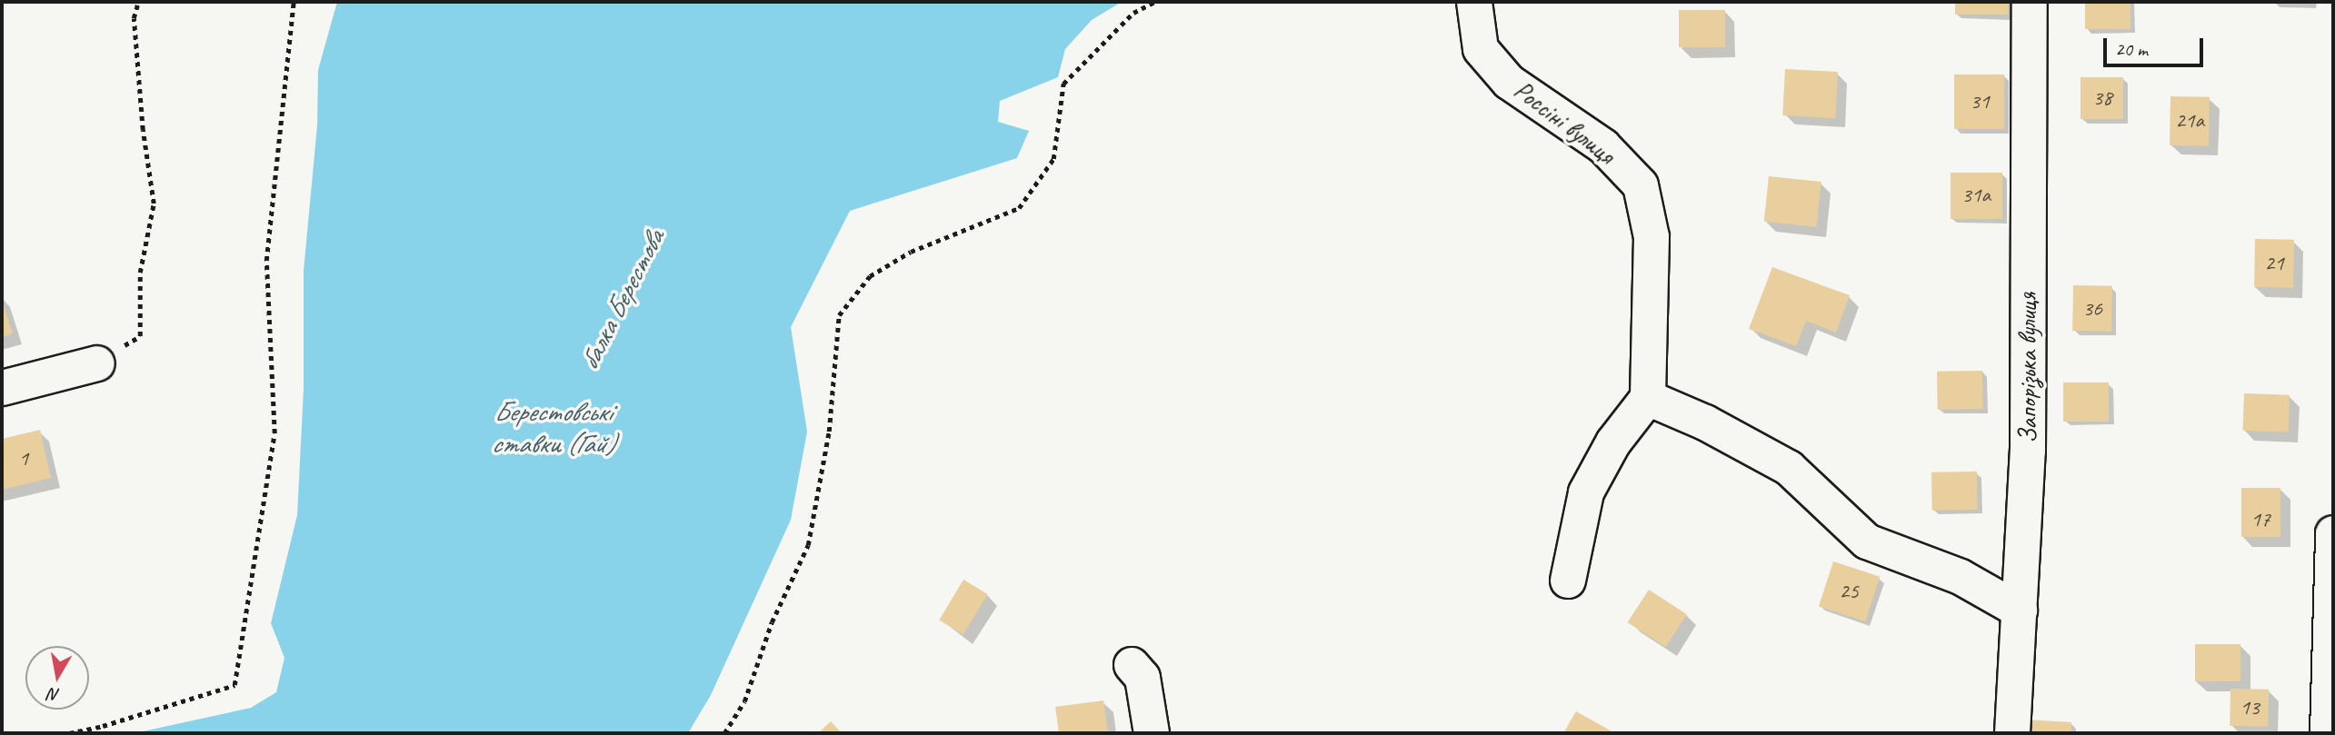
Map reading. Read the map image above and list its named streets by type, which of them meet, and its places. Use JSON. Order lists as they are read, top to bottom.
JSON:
{
  "streets": {
    "street": ["Россіні вулиця", "Запорізька вулиця"]
  },
  "water": ["балка Берестова", "Берестовські ставки (Гай)"],
  "house_numbers": [
    "38",
    "31",
    "21а",
    "31а",
    "21",
    "36",
    "1",
    "17",
    "25",
    "13"
  ],
  "scale_bar": "20 m",
  "north": "bottom"
}
